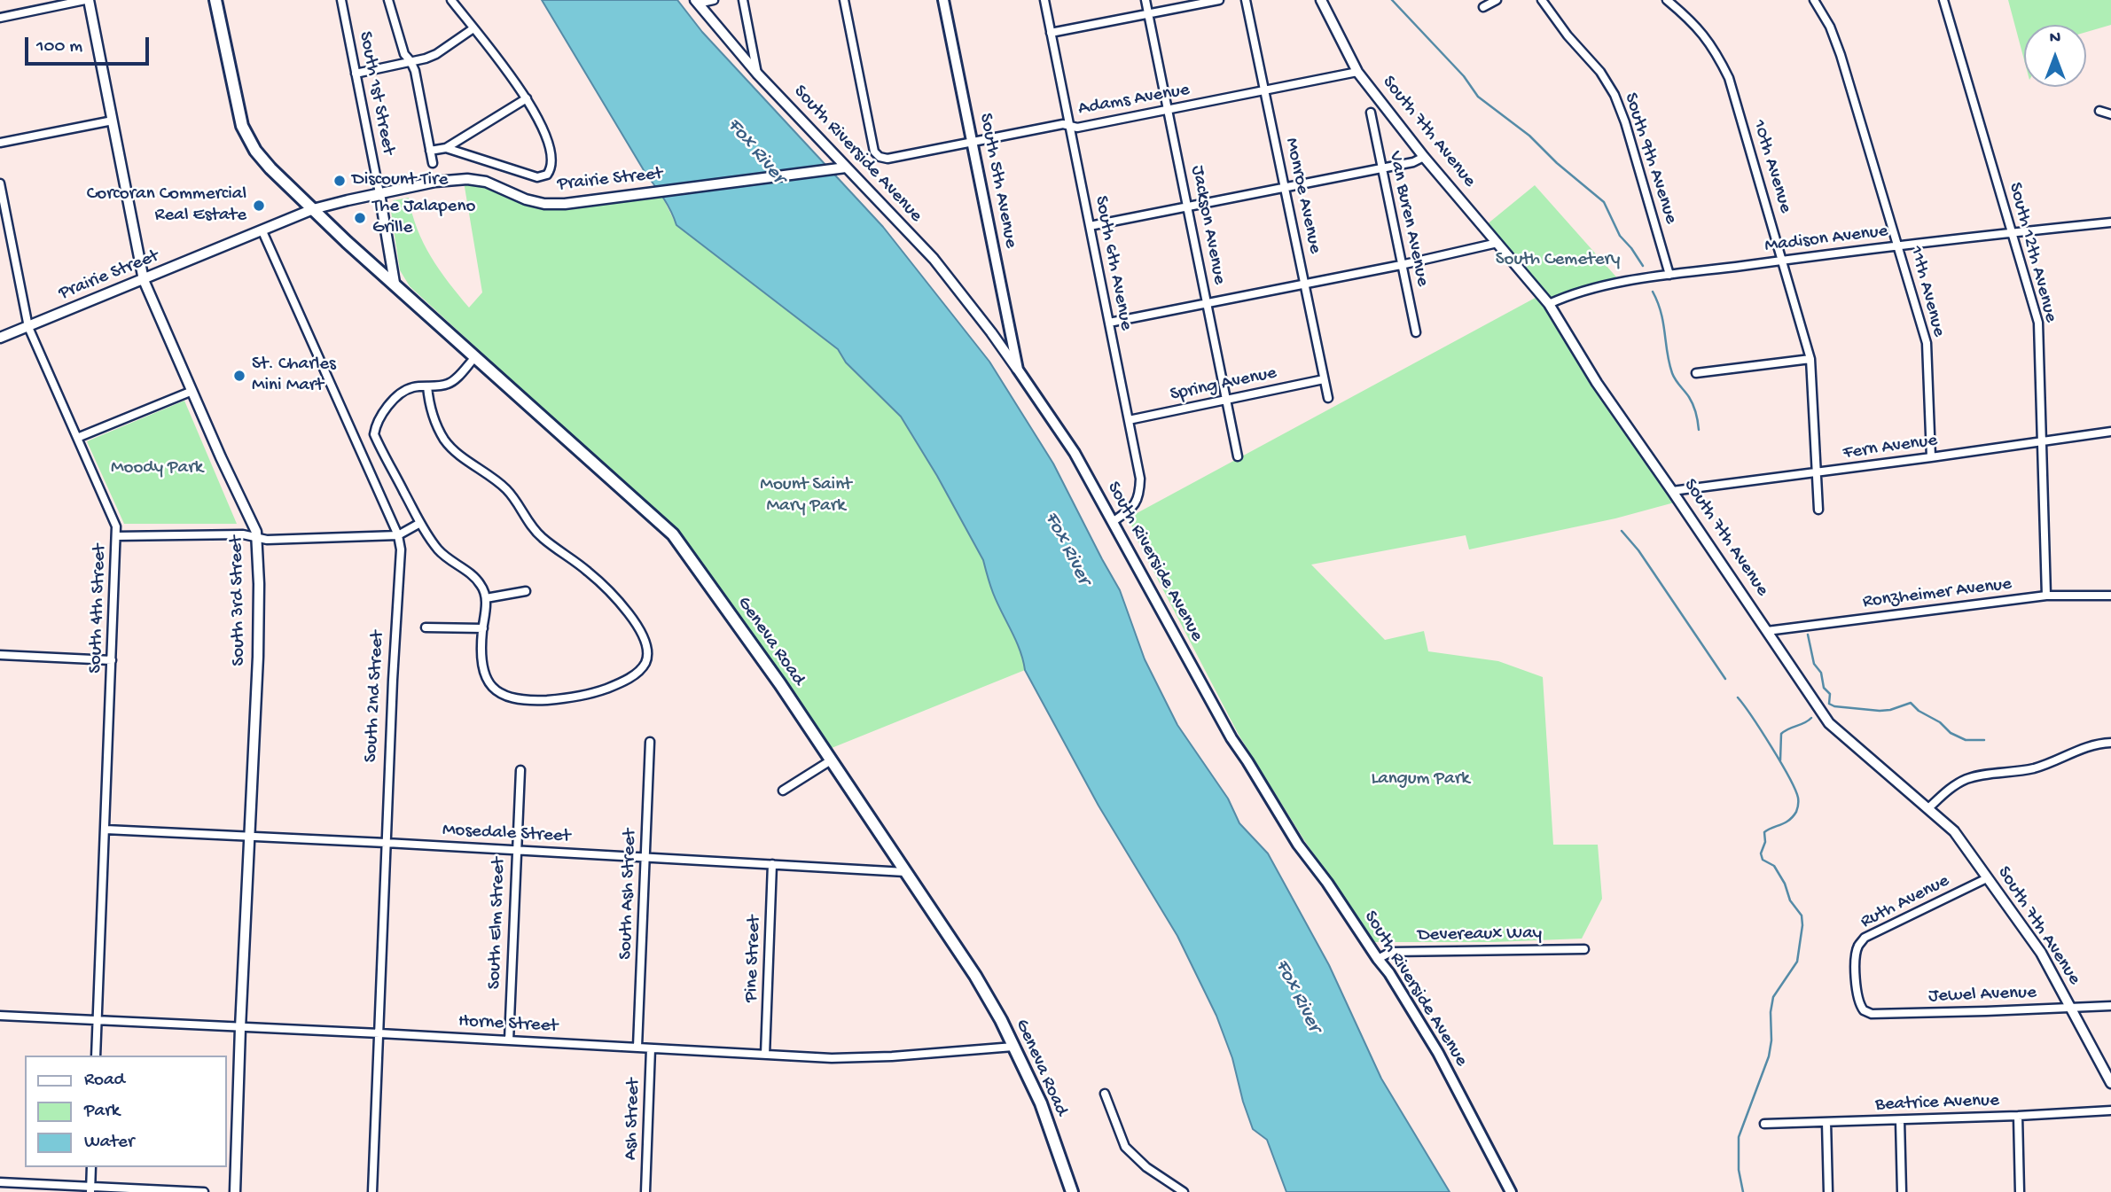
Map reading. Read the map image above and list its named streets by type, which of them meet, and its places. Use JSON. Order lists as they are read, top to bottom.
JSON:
{
  "streets": {
    "main road": ["South Riverside Avenue", "South 5th Avenue", "Geneva Road"],
    "street": [
      "South 1st Street",
      "Adams Avenue",
      "South 7th Avenue",
      "South 9th Avenue",
      "10th Avenue",
      "Prairie Street",
      "Monroe Avenue",
      "Van Buren Avenue",
      "Jackson Avenue",
      "Madison Avenue",
      "South 12th Avenue",
      "South 6th Avenue",
      "11th Avenue",
      "Spring Avenue",
      "Fern Avenue",
      "Ronzheimer Avenue",
      "South 3rd Street",
      "South 4th Street",
      "South 2nd Street",
      "Mosedale Street",
      "South Ash Street",
      "Ruth Avenue",
      "South Elm Street",
      "Devereaux Way",
      "Pine Street",
      "Jewel Avenue",
      "Horne Street",
      "Beatrice Avenue",
      "Ash Street"
    ]
  },
  "crossings": [
    ["South 1st Street", "Prairie Street"],
    ["Adams Avenue", "South 7th Avenue"],
    ["Adams Avenue", "South 5th Avenue"],
    ["Adams Avenue", "Monroe Avenue"],
    ["Adams Avenue", "Jackson Avenue"],
    ["Adams Avenue", "South 6th Avenue"],
    ["South 7th Avenue", "Madison Avenue"],
    ["South 7th Avenue", "Fern Avenue"],
    ["South 7th Avenue", "Ronzheimer Avenue"],
    ["South 7th Avenue", "Ruth Avenue"],
    ["South 7th Avenue", "Jewel Avenue"],
    ["South Riverside Avenue", "Prairie Street"],
    ["South Riverside Avenue", "South 5th Avenue"],
    ["South Riverside Avenue", "South 6th Avenue"],
    ["South Riverside Avenue", "Devereaux Way"],
    ["South 9th Avenue", "Madison Avenue"],
    ["10th Avenue", "Madison Avenue"],
    ["10th Avenue", "Fern Avenue"],
    ["Prairie Street", "South 3rd Street"],
    ["Prairie Street", "South 4th Street"],
    ["Prairie Street", "Geneva Road"],
    ["Prairie Street", "South 2nd Street"],
    ["Monroe Avenue", "Spring Avenue"],
    ["Jackson Avenue", "Spring Avenue"],
    ["Madison Avenue", "South 12th Avenue"],
    ["Madison Avenue", "11th Avenue"],
    ["South 12th Avenue", "Fern Avenue"],
    ["South 12th Avenue", "Ronzheimer Avenue"],
    ["South 6th Avenue", "Spring Avenue"],
    ["11th Avenue", "Fern Avenue"],
    ["South 3rd Street", "Mosedale Street"],
    ["South 3rd Street", "Horne Street"],
    ["South 4th Street", "Mosedale Street"],
    ["South 4th Street", "Horne Street"],
    ["Geneva Road", "Mosedale Street"],
    ["Geneva Road", "Horne Street"],
    ["South 2nd Street", "Mosedale Street"],
    ["South 2nd Street", "Horne Street"],
    ["Mosedale Street", "South Ash Street"],
    ["Mosedale Street", "South Elm Street"],
    ["Mosedale Street", "Pine Street"],
    ["South Ash Street", "Horne Street"],
    ["Ruth Avenue", "Jewel Avenue"],
    ["South Elm Street", "Horne Street"],
    ["Pine Street", "Horne Street"],
    ["Horne Street", "Ash Street"]
  ],
  "water": ["Fox River"],
  "parks": [
    "South Cemetery",
    "Moody Park",
    "Mount Saint Mary Park",
    "Langum Park"
  ],
  "places": [
    "Discount Tire",
    "Corcoran Commercial Real Estate",
    "The Jalapeno Grille",
    "St. Charles Mini Mart"
  ],
  "legend": ["Road", "Park", "Water"],
  "scale_bar": "100 m",
  "north": "top"
}
